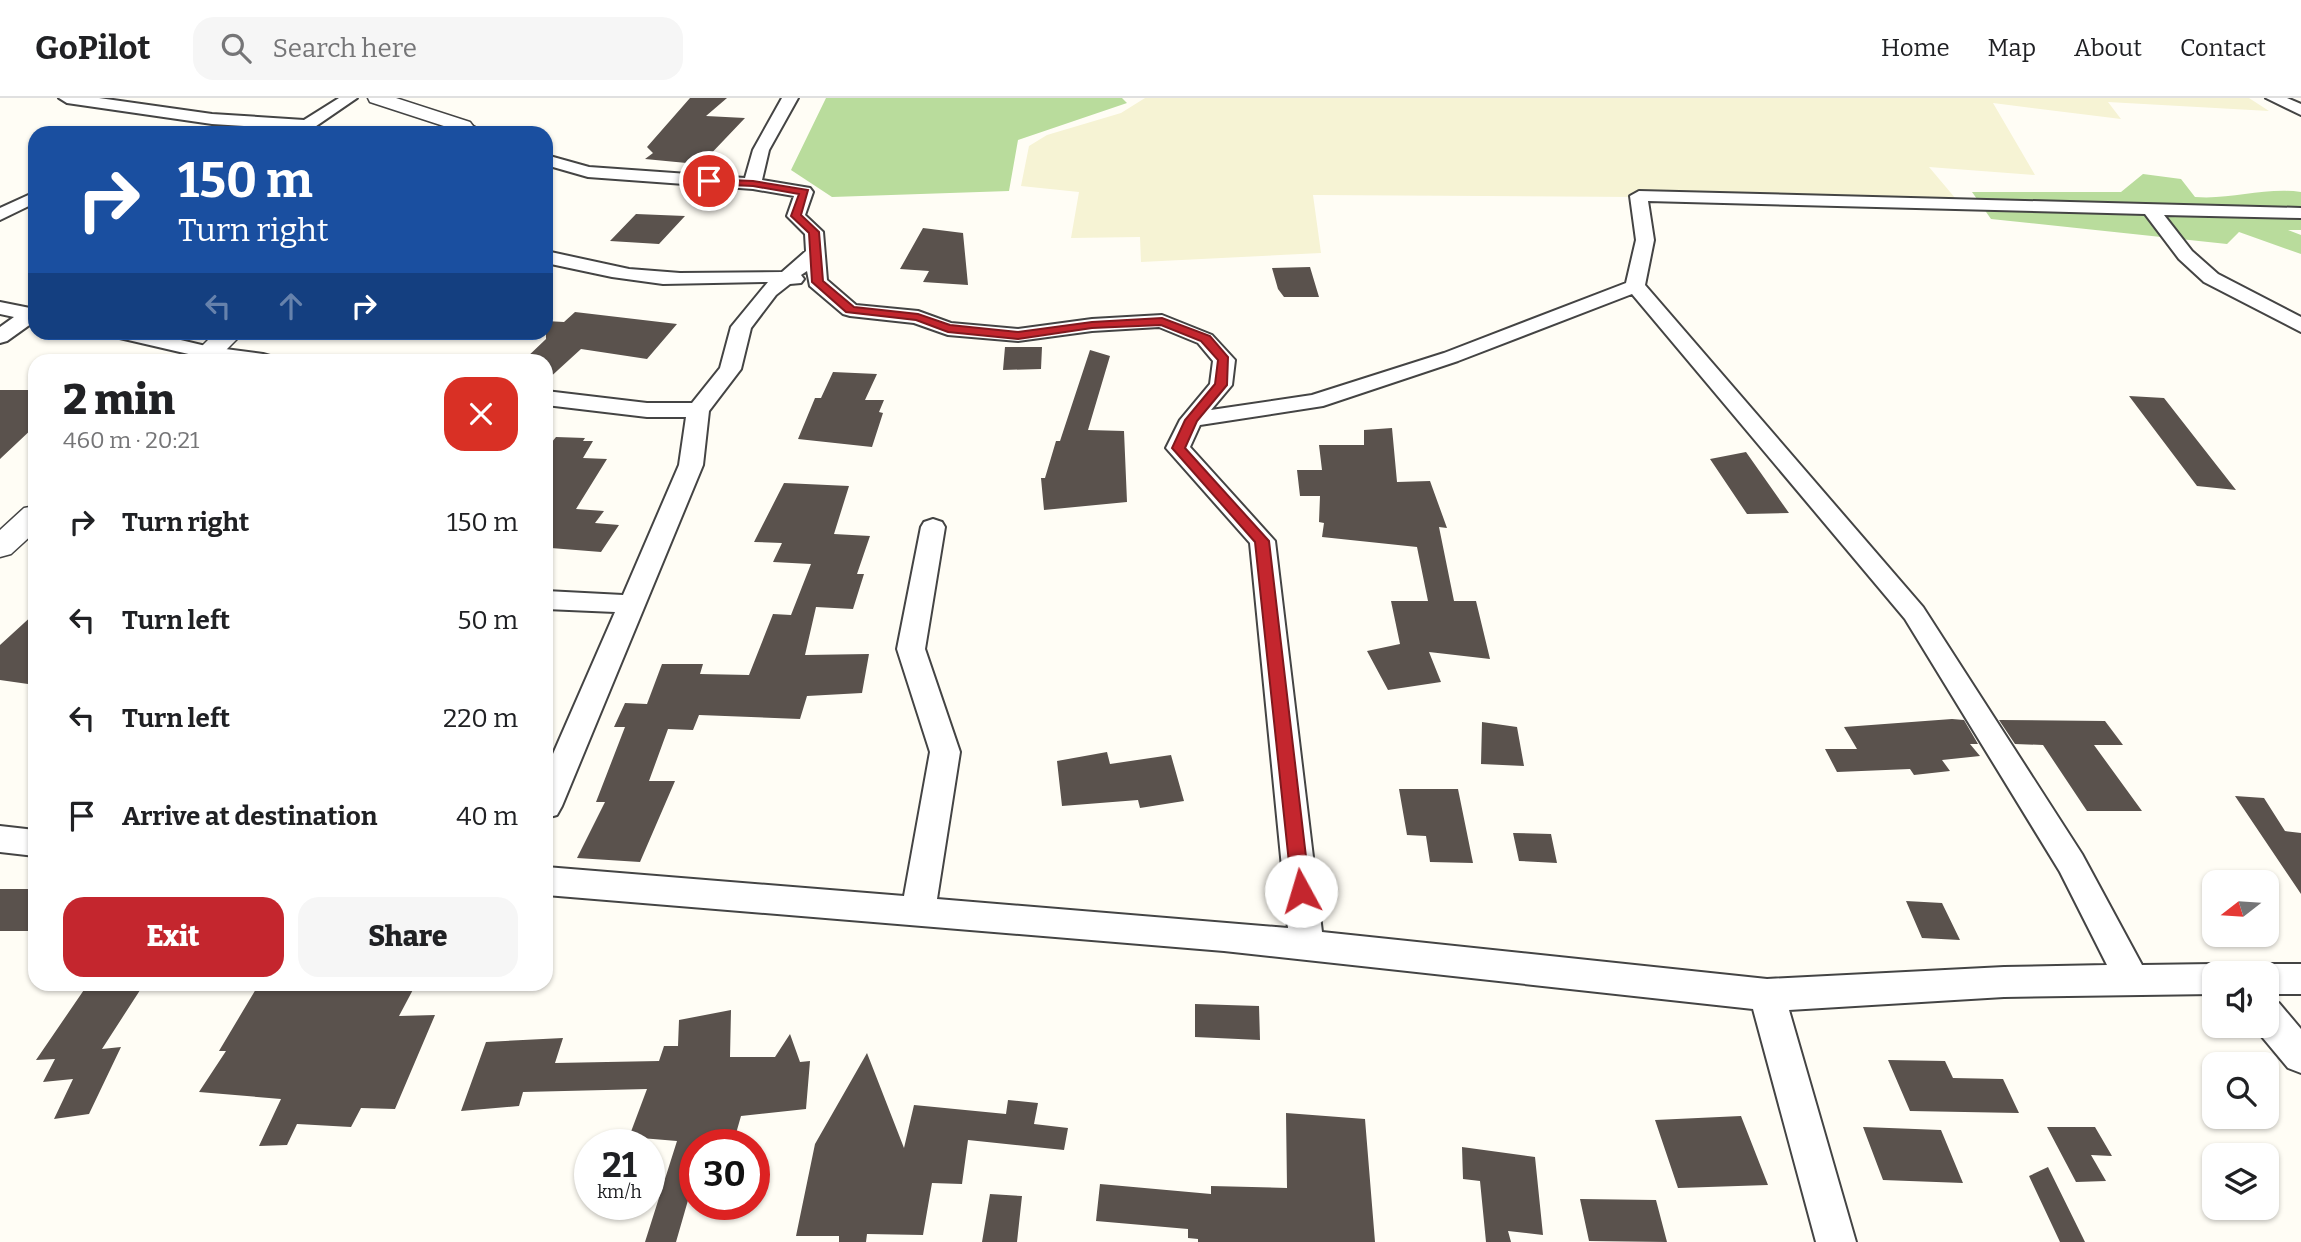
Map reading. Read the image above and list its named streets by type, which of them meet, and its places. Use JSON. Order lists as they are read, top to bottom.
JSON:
{
  "north": "left",
  "page": {
    "header": "GoPilot",
    "search": "Search here",
    "nav": [
      "Home",
      "Map",
      "About",
      "Contact"
    ],
    "turn": ["150 m", "Turn right"],
    "heading": ["2 min", "460 m · 20:21"],
    "list": [
      {
        "name": "Turn right",
        "value": "150 m"
      },
      {
        "name": "Turn left",
        "value": "50 m"
      },
      {
        "name": "Turn left",
        "value": "220 m"
      },
      {
        "name": "Arrive at destination",
        "value": "40 m"
      }
    ],
    "buttons": ["Exit", "Share"],
    "speed": "21 km/h",
    "limit": "30"
  }
}
